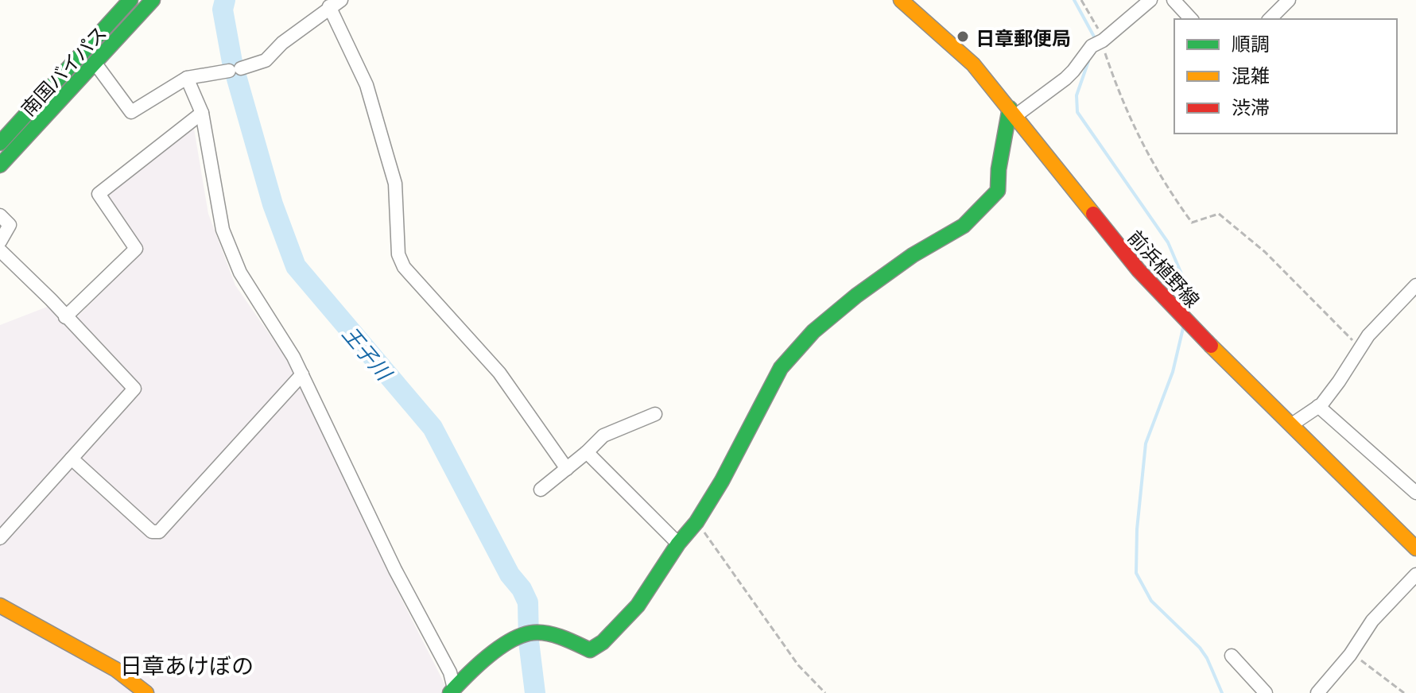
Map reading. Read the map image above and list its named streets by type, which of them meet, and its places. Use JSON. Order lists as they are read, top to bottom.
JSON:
{
  "streets": {
    "main road": ["南国バイパス", "前浜植野線"]
  },
  "districts": ["日章あけぼの"],
  "water": ["王子川"],
  "places": ["日章郵便局"],
  "legend": ["順調", "混雑", "渋滞"]
}
